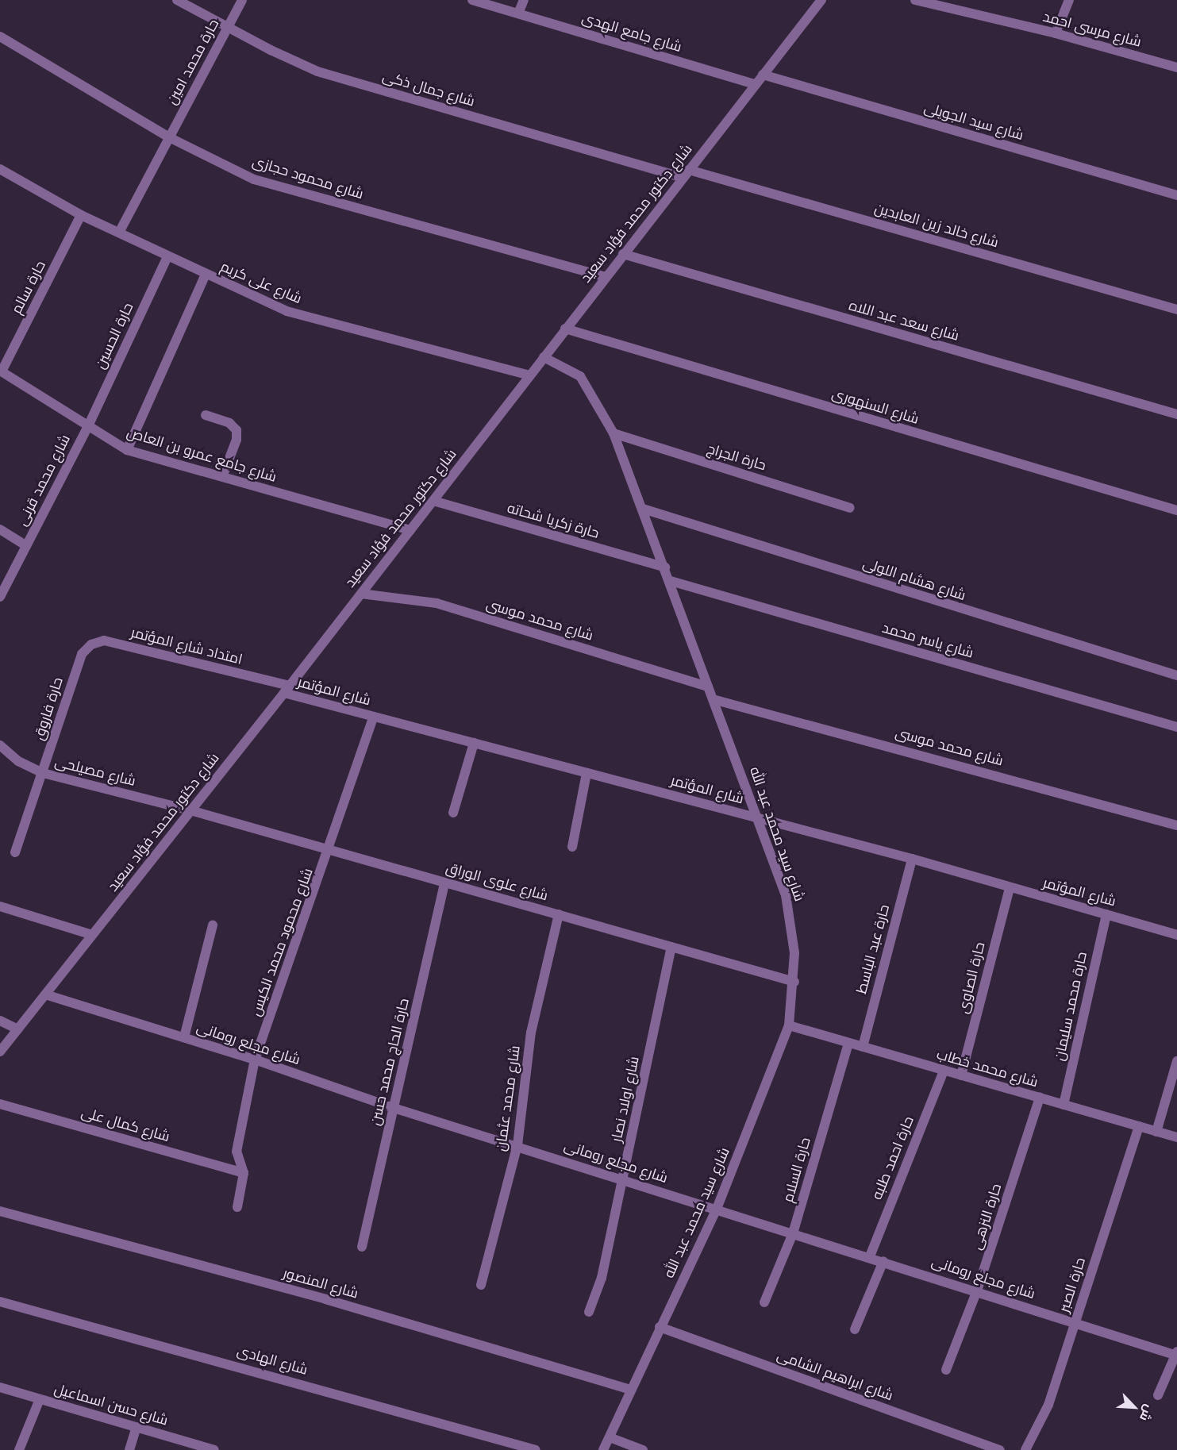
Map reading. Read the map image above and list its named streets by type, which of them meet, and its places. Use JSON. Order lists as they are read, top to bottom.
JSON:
{
  "streets": {
    "street": [
      "شارع مرسى احمد",
      "شارع جامع الهدى",
      "حارة محمد امين",
      "شارع جمال ذكى",
      "شارع سيد الجويلى",
      "شارع محمود حجازى",
      "شارع دكتور محمد فؤاد سعيد",
      "شارع خالد زين العابدين",
      "شارع على كريم",
      "حارة سالم",
      "شارع سعد عبد اللاه",
      "حارة الحسين",
      "شارع السنهورى",
      "شارع جامع عمرو بن العاص",
      "حارة الجراج",
      "شارع محمد قرنى",
      "حارة زكريا شحاته",
      "شارع هشام اللولى",
      "شارع محمد موسى",
      "شارع ياسر محمد",
      "امتداد شارع المؤتمر",
      "شارع المؤتمر",
      "حارة فاروق",
      "شارع مصيلحى",
      "شارع سيد محمد عبد الله",
      "شارع علوى الوراق",
      "شارع محمود محمد الكيس",
      "حارة عبد الباسط",
      "حارة الصاوى",
      "حارة محمد سليمان",
      "شارع مجلع رومانى",
      "حارة الحاج محمد حسن",
      "شارع محمد خطاب",
      "شارع محمد عثمان",
      "شارع اولاد نصار",
      "شارع كمال على",
      "حارة احمد طلبه",
      "حارة السلام",
      "حارة النزهى",
      "شارع المنصور",
      "حارة الصبر",
      "شارع الهادى",
      "شارع ابراهيم الشامى",
      "شارع حسن اسماعيل"
    ]
  },
  "crossings": [
    ["شارع جامع الهدى", "شارع دكتور محمد فؤاد سعيد"],
    ["حارة محمد امين", "شارع جمال ذكى"],
    ["حارة محمد امين", "شارع محمود حجازى"],
    ["حارة محمد امين", "شارع على كريم"],
    ["شارع جمال ذكى", "شارع دكتور محمد فؤاد سعيد"],
    ["شارع سيد الجويلى", "شارع دكتور محمد فؤاد سعيد"],
    ["شارع محمود حجازى", "شارع دكتور محمد فؤاد سعيد"],
    ["شارع دكتور محمد فؤاد سعيد", "شارع خالد زين العابدين"],
    ["شارع دكتور محمد فؤاد سعيد", "شارع على كريم"],
    ["شارع دكتور محمد فؤاد سعيد", "شارع سعد عبد اللاه"],
    ["شارع دكتور محمد فؤاد سعيد", "شارع السنهورى"],
    ["شارع دكتور محمد فؤاد سعيد", "شارع جامع عمرو بن العاص"],
    ["شارع دكتور محمد فؤاد سعيد", "حارة زكريا شحاته"],
    ["شارع دكتور محمد فؤاد سعيد", "شارع محمد موسى"],
    ["شارع دكتور محمد فؤاد سعيد", "امتداد شارع المؤتمر"],
    ["شارع دكتور محمد فؤاد سعيد", "شارع المؤتمر"],
    ["شارع دكتور محمد فؤاد سعيد", "شارع مصيلحى"],
    ["شارع دكتور محمد فؤاد سعيد", "شارع سيد محمد عبد الله"],
    ["شارع دكتور محمد فؤاد سعيد", "شارع علوى الوراق"],
    ["شارع دكتور محمد فؤاد سعيد", "شارع مجلع رومانى"],
    ["شارع على كريم", "حارة سالم"],
    ["شارع على كريم", "حارة الحسين"],
    ["حارة سالم", "شارع جامع عمرو بن العاص"],
    ["حارة الحسين", "شارع جامع عمرو بن العاص"],
    ["حارة الحسين", "شارع محمد قرنى"],
    ["شارع جامع عمرو بن العاص", "شارع محمد قرنى"],
    ["حارة الجراج", "شارع سيد محمد عبد الله"],
    ["حارة زكريا شحاته", "شارع سيد محمد عبد الله"],
    ["شارع هشام اللولى", "شارع سيد محمد عبد الله"],
    ["شارع محمد موسى", "شارع سيد محمد عبد الله"],
    ["شارع ياسر محمد", "شارع سيد محمد عبد الله"],
    ["امتداد شارع المؤتمر", "شارع المؤتمر"],
    ["امتداد شارع المؤتمر", "حارة فاروق"],
    ["شارع المؤتمر", "شارع سيد محمد عبد الله"],
    ["شارع المؤتمر", "شارع محمود محمد الكيس"],
    ["شارع المؤتمر", "حارة عبد الباسط"],
    ["شارع المؤتمر", "حارة الصاوى"],
    ["شارع المؤتمر", "حارة محمد سليمان"],
    ["حارة فاروق", "شارع مصيلحى"],
    ["شارع مصيلحى", "شارع علوى الوراق"],
    ["شارع سيد محمد عبد الله", "شارع علوى الوراق"],
    ["شارع سيد محمد عبد الله", "شارع مجلع رومانى"],
    ["شارع سيد محمد عبد الله", "شارع محمد خطاب"],
    ["شارع سيد محمد عبد الله", "شارع المنصور"],
    ["شارع سيد محمد عبد الله", "شارع ابراهيم الشامى"],
    ["شارع علوى الوراق", "شارع محمود محمد الكيس"],
    ["شارع علوى الوراق", "حارة الحاج محمد حسن"],
    ["شارع علوى الوراق", "شارع محمد عثمان"],
    ["شارع علوى الوراق", "شارع اولاد نصار"],
    ["شارع محمود محمد الكيس", "شارع مجلع رومانى"],
    ["شارع محمود محمد الكيس", "شارع كمال على"],
    ["حارة عبد الباسط", "شارع محمد خطاب"],
    ["حارة الصاوى", "شارع محمد خطاب"],
    ["حارة محمد سليمان", "شارع محمد خطاب"],
    ["شارع مجلع رومانى", "حارة الحاج محمد حسن"],
    ["شارع مجلع رومانى", "شارع محمد عثمان"],
    ["شارع مجلع رومانى", "شارع اولاد نصار"],
    ["شارع مجلع رومانى", "حارة احمد طلبه"],
    ["شارع مجلع رومانى", "حارة السلام"],
    ["شارع مجلع رومانى", "حارة النزهى"],
    ["شارع مجلع رومانى", "حارة الصبر"],
    ["شارع محمد خطاب", "حارة احمد طلبه"],
    ["شارع محمد خطاب", "حارة السلام"],
    ["شارع محمد خطاب", "حارة النزهى"],
    ["شارع محمد خطاب", "حارة الصبر"]
  ],
  "north": "bottom right"
}
